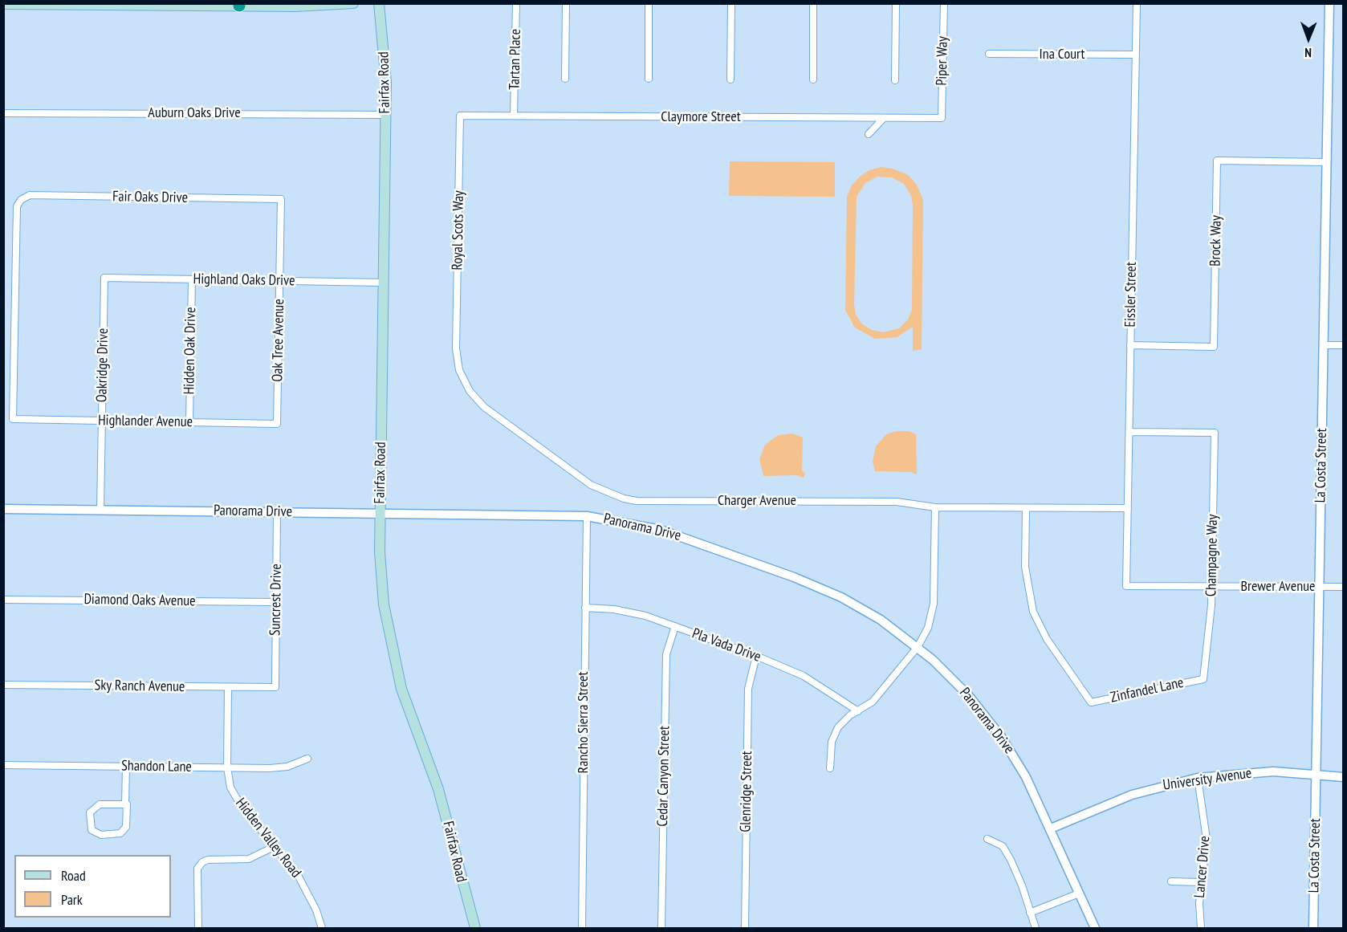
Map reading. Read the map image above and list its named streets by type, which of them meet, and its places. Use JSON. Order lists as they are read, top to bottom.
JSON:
{
  "streets": {
    "main road": ["Fairfax Road"],
    "street": [
      "Ina Court",
      "Tartan Place",
      "Piper Way",
      "Auburn Oaks Drive",
      "Claymore Street",
      "Fair Oaks Drive",
      "Royal Scots Way",
      "Brock Way",
      "Highland Oaks Drive",
      "Eissler Street",
      "Oak Tree Avenue",
      "Hidden Oak Drive",
      "Oakridge Drive",
      "Highlander Avenue",
      "La Costa Street",
      "Charger Avenue",
      "Panorama Drive",
      "Champagne Way",
      "Brewer Avenue",
      "Suncrest Drive",
      "Diamond Oaks Avenue",
      "Pla Vada Drive",
      "Sky Ranch Avenue",
      "Zinfandel Lane",
      "Rancho Sierra Street",
      "Shandon Lane",
      "Cedar Canyon Street",
      "University Avenue",
      "Glenridge Street",
      "Hidden Valley Road",
      "Lancer Drive"
    ]
  },
  "crossings": [
    ["Ina Court", "Eissler Street"],
    ["Tartan Place", "Claymore Street"],
    ["Piper Way", "Claymore Street"],
    ["Fairfax Road", "Auburn Oaks Drive"],
    ["Fairfax Road", "Highland Oaks Drive"],
    ["Fairfax Road", "Panorama Drive"],
    ["Claymore Street", "Royal Scots Way"],
    ["Fair Oaks Drive", "Oak Tree Avenue"],
    ["Fair Oaks Drive", "Highlander Avenue"],
    ["Royal Scots Way", "Charger Avenue"],
    ["Brock Way", "Eissler Street"],
    ["Brock Way", "La Costa Street"],
    ["Highland Oaks Drive", "Oak Tree Avenue"],
    ["Highland Oaks Drive", "Hidden Oak Drive"],
    ["Highland Oaks Drive", "Oakridge Drive"],
    ["Eissler Street", "Charger Avenue"],
    ["Eissler Street", "Champagne Way"],
    ["Eissler Street", "Brewer Avenue"],
    ["Oak Tree Avenue", "Highlander Avenue"],
    ["Hidden Oak Drive", "Highlander Avenue"],
    ["Oakridge Drive", "Highlander Avenue"],
    ["Oakridge Drive", "Panorama Drive"],
    ["La Costa Street", "Brewer Avenue"],
    ["La Costa Street", "University Avenue"],
    ["Charger Avenue", "Zinfandel Lane"],
    ["Panorama Drive", "Suncrest Drive"],
    ["Panorama Drive", "Rancho Sierra Street"],
    ["Panorama Drive", "University Avenue"],
    ["Champagne Way", "Brewer Avenue"],
    ["Champagne Way", "Zinfandel Lane"],
    ["Suncrest Drive", "Diamond Oaks Avenue"],
    ["Suncrest Drive", "Sky Ranch Avenue"],
    ["Pla Vada Drive", "Rancho Sierra Street"],
    ["Pla Vada Drive", "Cedar Canyon Street"],
    ["Pla Vada Drive", "Glenridge Street"],
    ["Sky Ranch Avenue", "Hidden Valley Road"],
    ["Shandon Lane", "Hidden Valley Road"],
    ["University Avenue", "Lancer Drive"]
  ],
  "legend": ["Road", "Park"],
  "north": "bottom"
}
